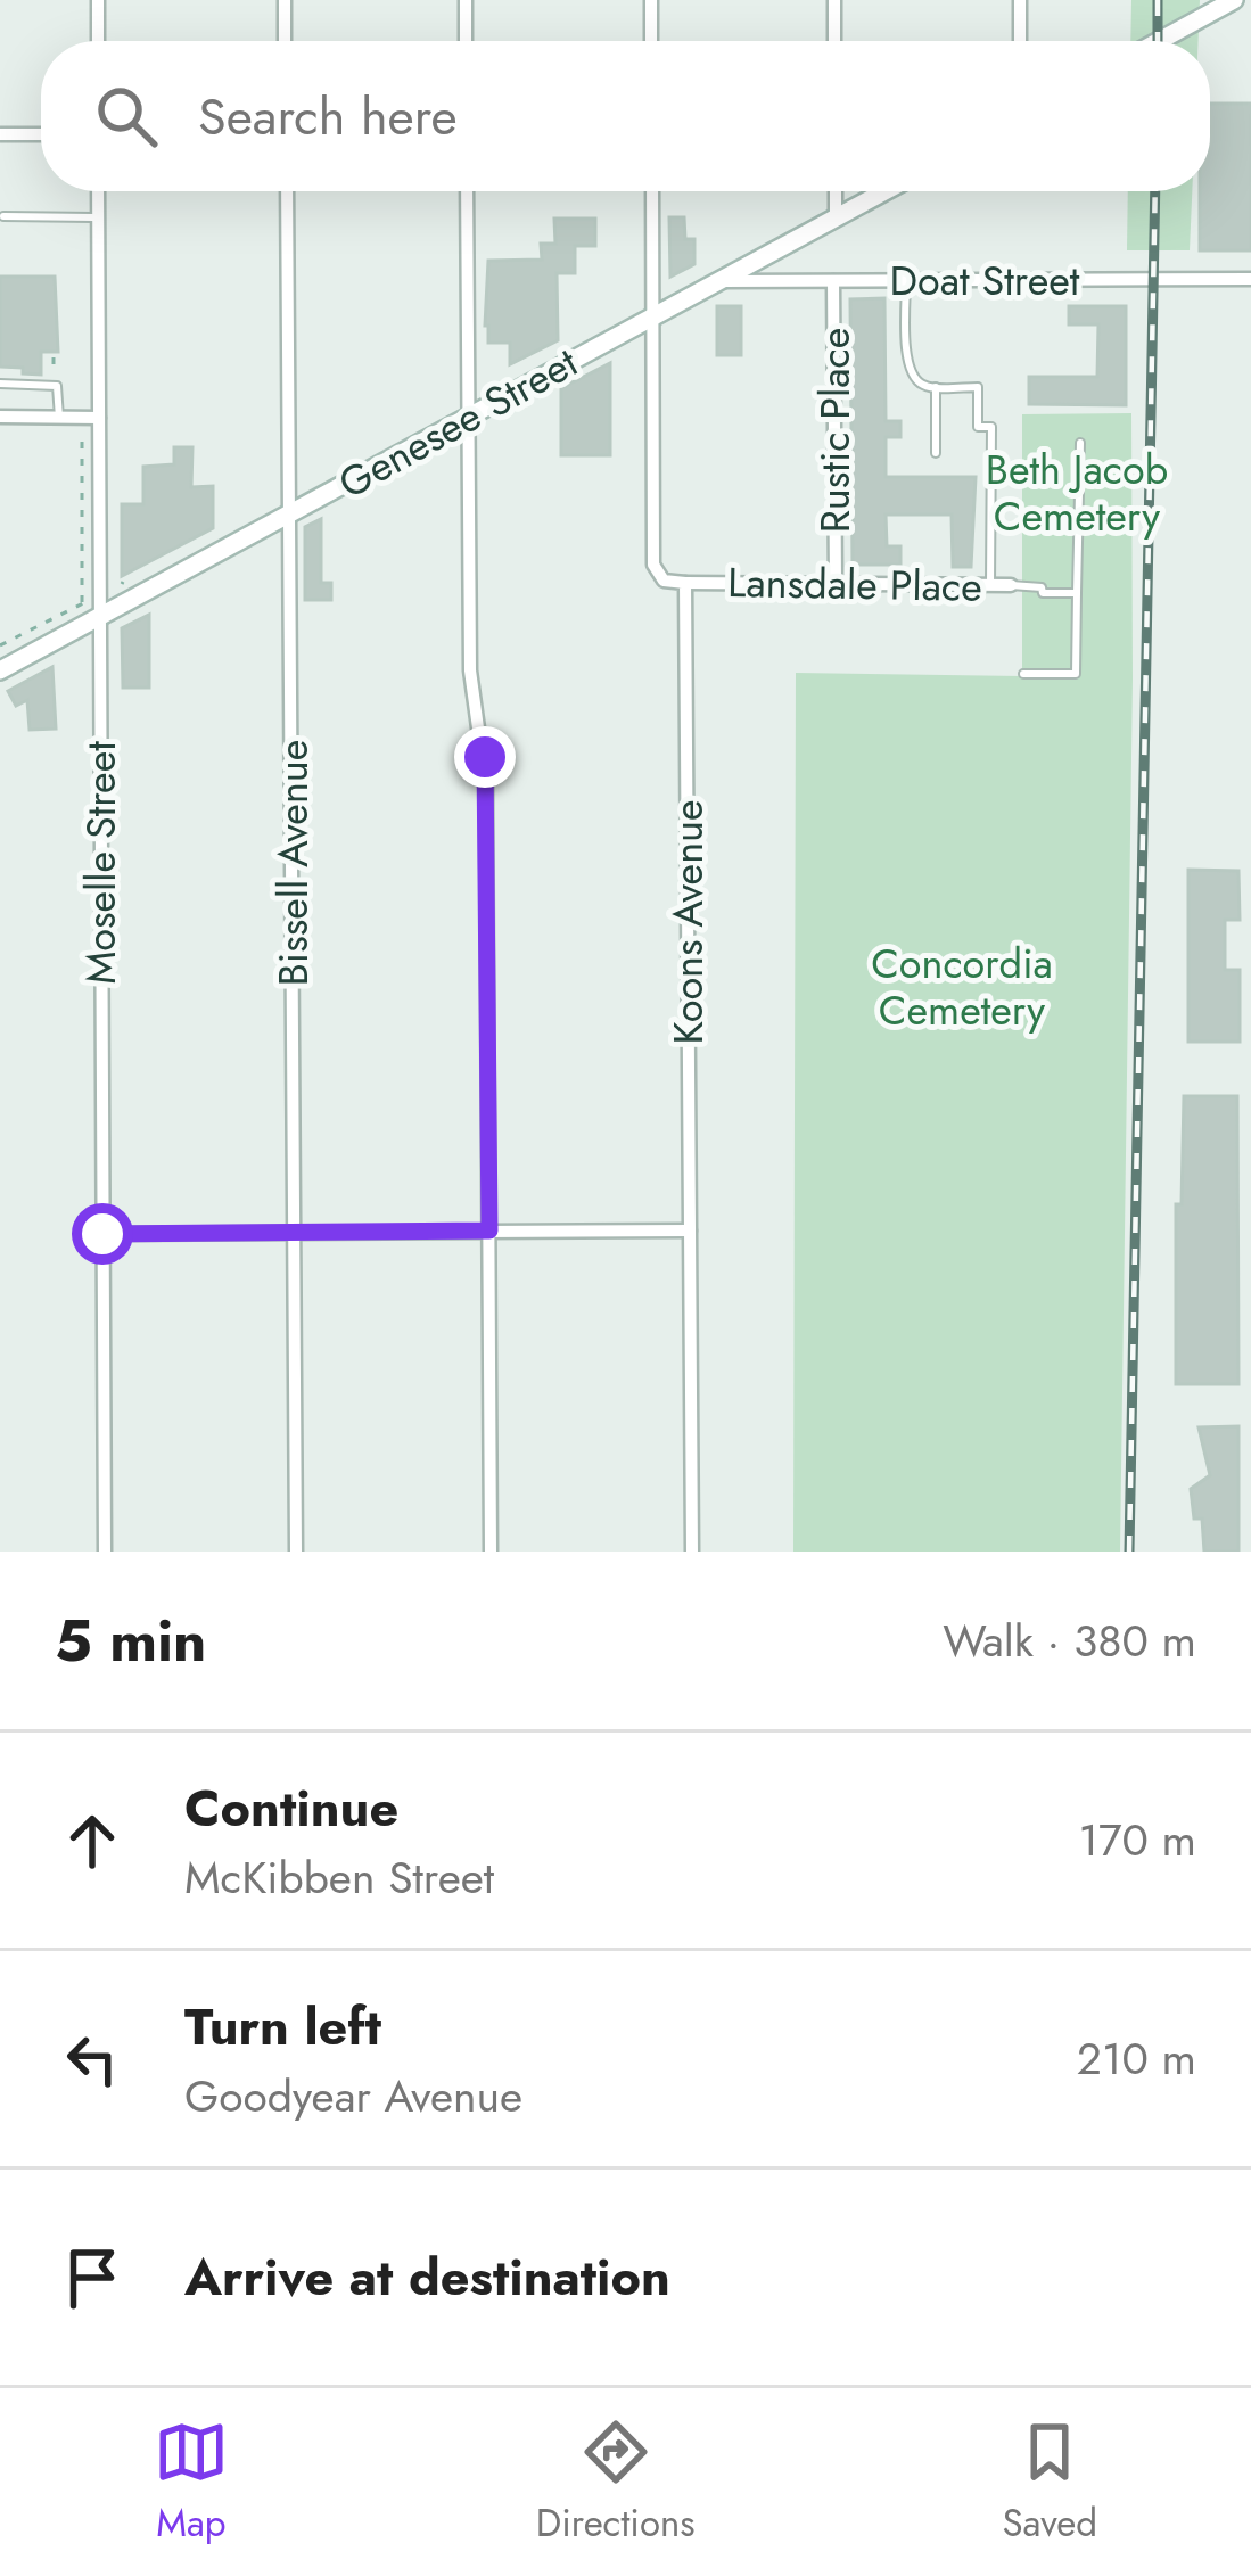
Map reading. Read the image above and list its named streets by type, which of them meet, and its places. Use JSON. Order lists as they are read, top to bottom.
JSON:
{
  "streets": {
    "main road": ["Genesee Street"],
    "street": [
      "Doat Street",
      "Rustic Place",
      "Lansdale Place",
      "Moselle Street",
      "Bissell Avenue",
      "Koons Avenue"
    ]
  },
  "crossings": [
    ["Doat Street", "Genesee Street"],
    ["Doat Street", "Rustic Place"],
    ["Genesee Street", "Moselle Street"],
    ["Genesee Street", "Bissell Avenue"],
    ["Rustic Place", "Lansdale Place"],
    ["Lansdale Place", "Koons Avenue"]
  ],
  "parks": ["Beth Jacob Cemetery", "Concordia Cemetery"],
  "page": {
    "search": "Search here",
    "heading": ["5 min", "Walk · 380 m"],
    "list": [
      ["Continue", "McKibben Street", "170 m"],
      ["Turn left", "Goodyear Avenue", "210 m"],
      "Arrive at destination"
    ],
    "nav": ["Map", "Directions", "Saved"]
  }
}
